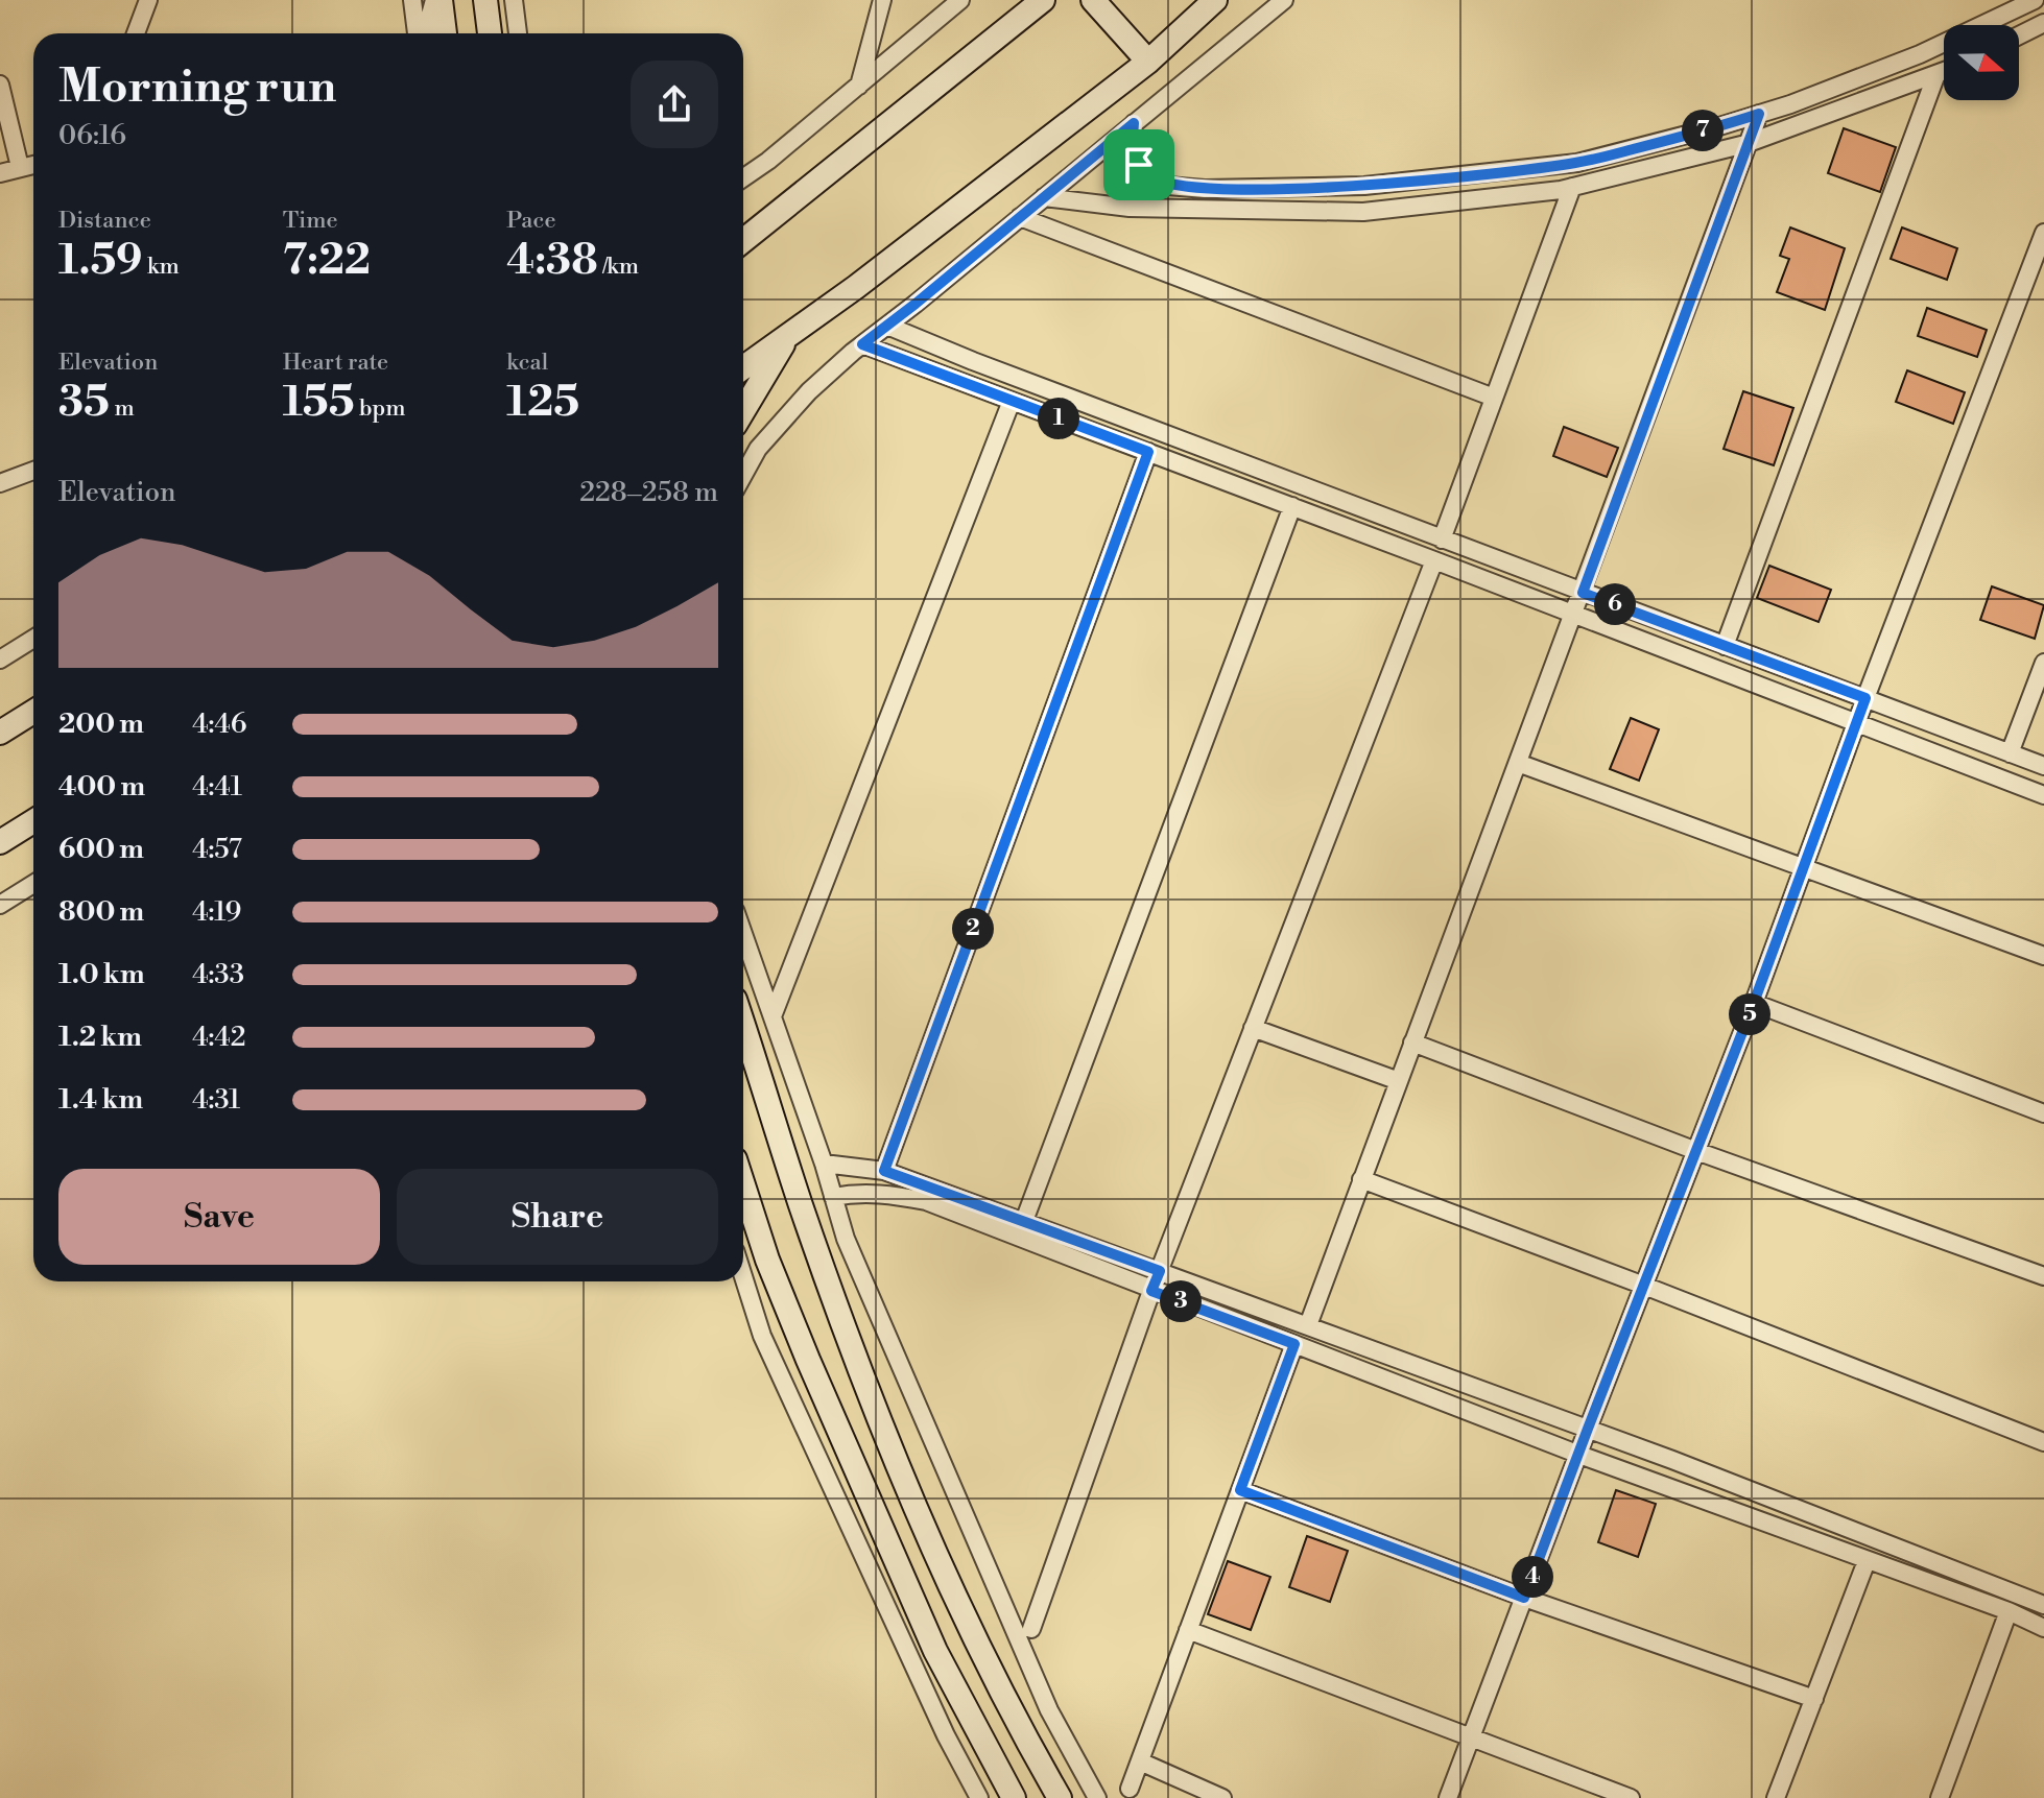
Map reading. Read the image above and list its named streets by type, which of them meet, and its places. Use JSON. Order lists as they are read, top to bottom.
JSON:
{
  "north": "right",
  "page": {
    "heading": ["Morning run", "06:16"],
    "pins": [
      "7",
      "1",
      "6",
      "2",
      "5",
      "3",
      "4"
    ],
    "stats": [
      ["Distance", "1.59 km"],
      ["Time", "7:22"],
      ["Pace", "4:38 /km"],
      ["Elevation", "35 m"],
      ["Heart rate", "155 bpm"],
      ["kcal", "125"]
    ],
    "chart": ["Elevation", "228–258 m"],
    "list": [
      {
        "name": "200 m",
        "note": "4:46"
      },
      {
        "name": "400 m",
        "note": "4:41"
      },
      {
        "name": "600 m",
        "note": "4:57"
      },
      {
        "name": "800 m",
        "note": "4:19"
      },
      {
        "name": "1.0 km",
        "note": "4:33"
      },
      {
        "name": "1.2 km",
        "note": "4:42"
      },
      {
        "name": "1.4 km",
        "note": "4:31"
      }
    ],
    "buttons": ["Save", "Share"]
  }
}
